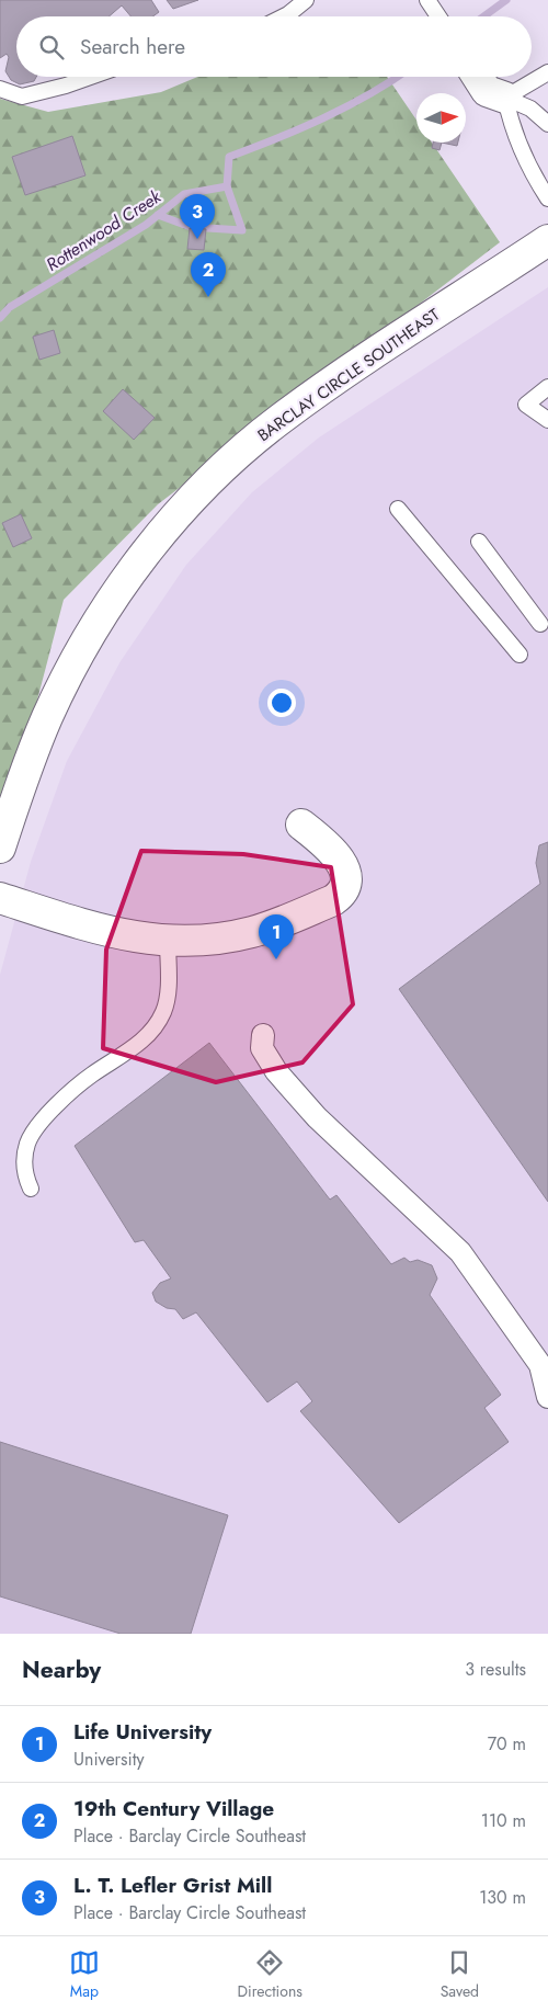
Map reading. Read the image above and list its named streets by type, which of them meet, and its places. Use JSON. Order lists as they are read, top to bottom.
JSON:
{
  "streets": {
    "street": ["BARCLAY CIRCLE SOUTHEAST"]
  },
  "water": ["Rottenwood Creek"],
  "north": "right",
  "page": {
    "search": "Search here",
    "pins": ["3", "2", "1"],
    "heading": ["Nearby", "3 results"],
    "list": [
      {
        "mark": "1",
        "name": "Life University",
        "note": "University",
        "value": "70 m"
      },
      {
        "mark": "2",
        "name": "19th Century Village",
        "note": "Place · Barclay Circle Southeast",
        "value": "110 m"
      },
      {
        "mark": "3",
        "name": "L. T. Lefler Grist Mill",
        "note": "Place · Barclay Circle Southeast",
        "value": "130 m"
      }
    ],
    "nav": ["Map", "Directions", "Saved"]
  }
}
